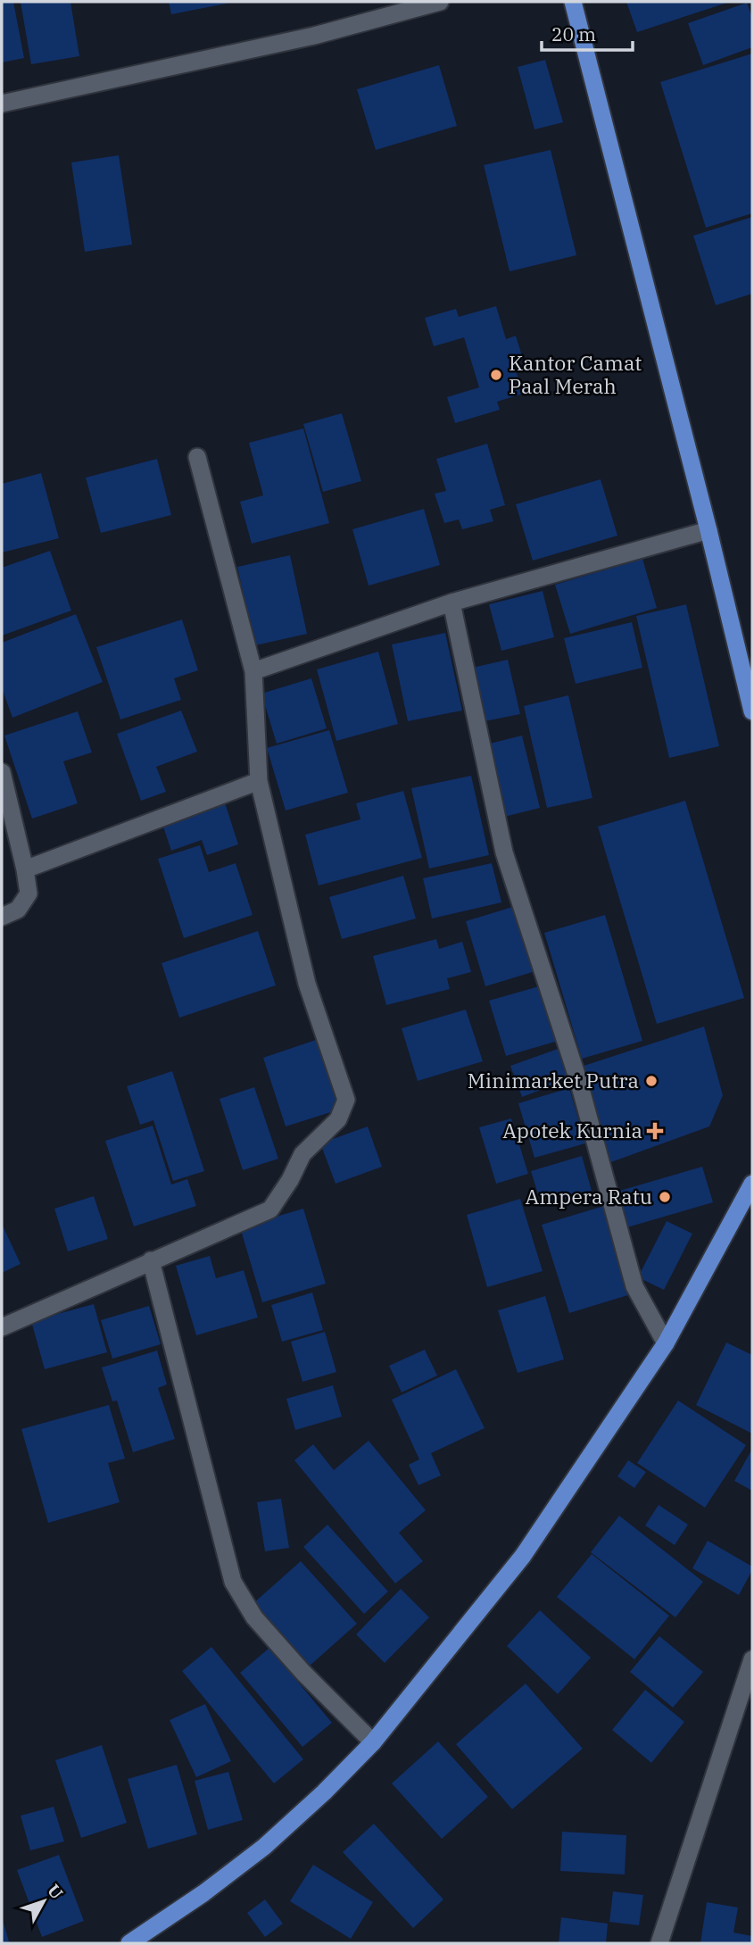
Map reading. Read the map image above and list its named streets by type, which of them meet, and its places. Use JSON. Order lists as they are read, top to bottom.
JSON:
{
  "places": {
    "other": ["Kantor Camat Paal Merah", "Minimarket Putra", "Ampera Ratu"],
    "health": ["Apotek Kurnia"]
  },
  "scale_bar": "20 m",
  "north": "top right"
}
